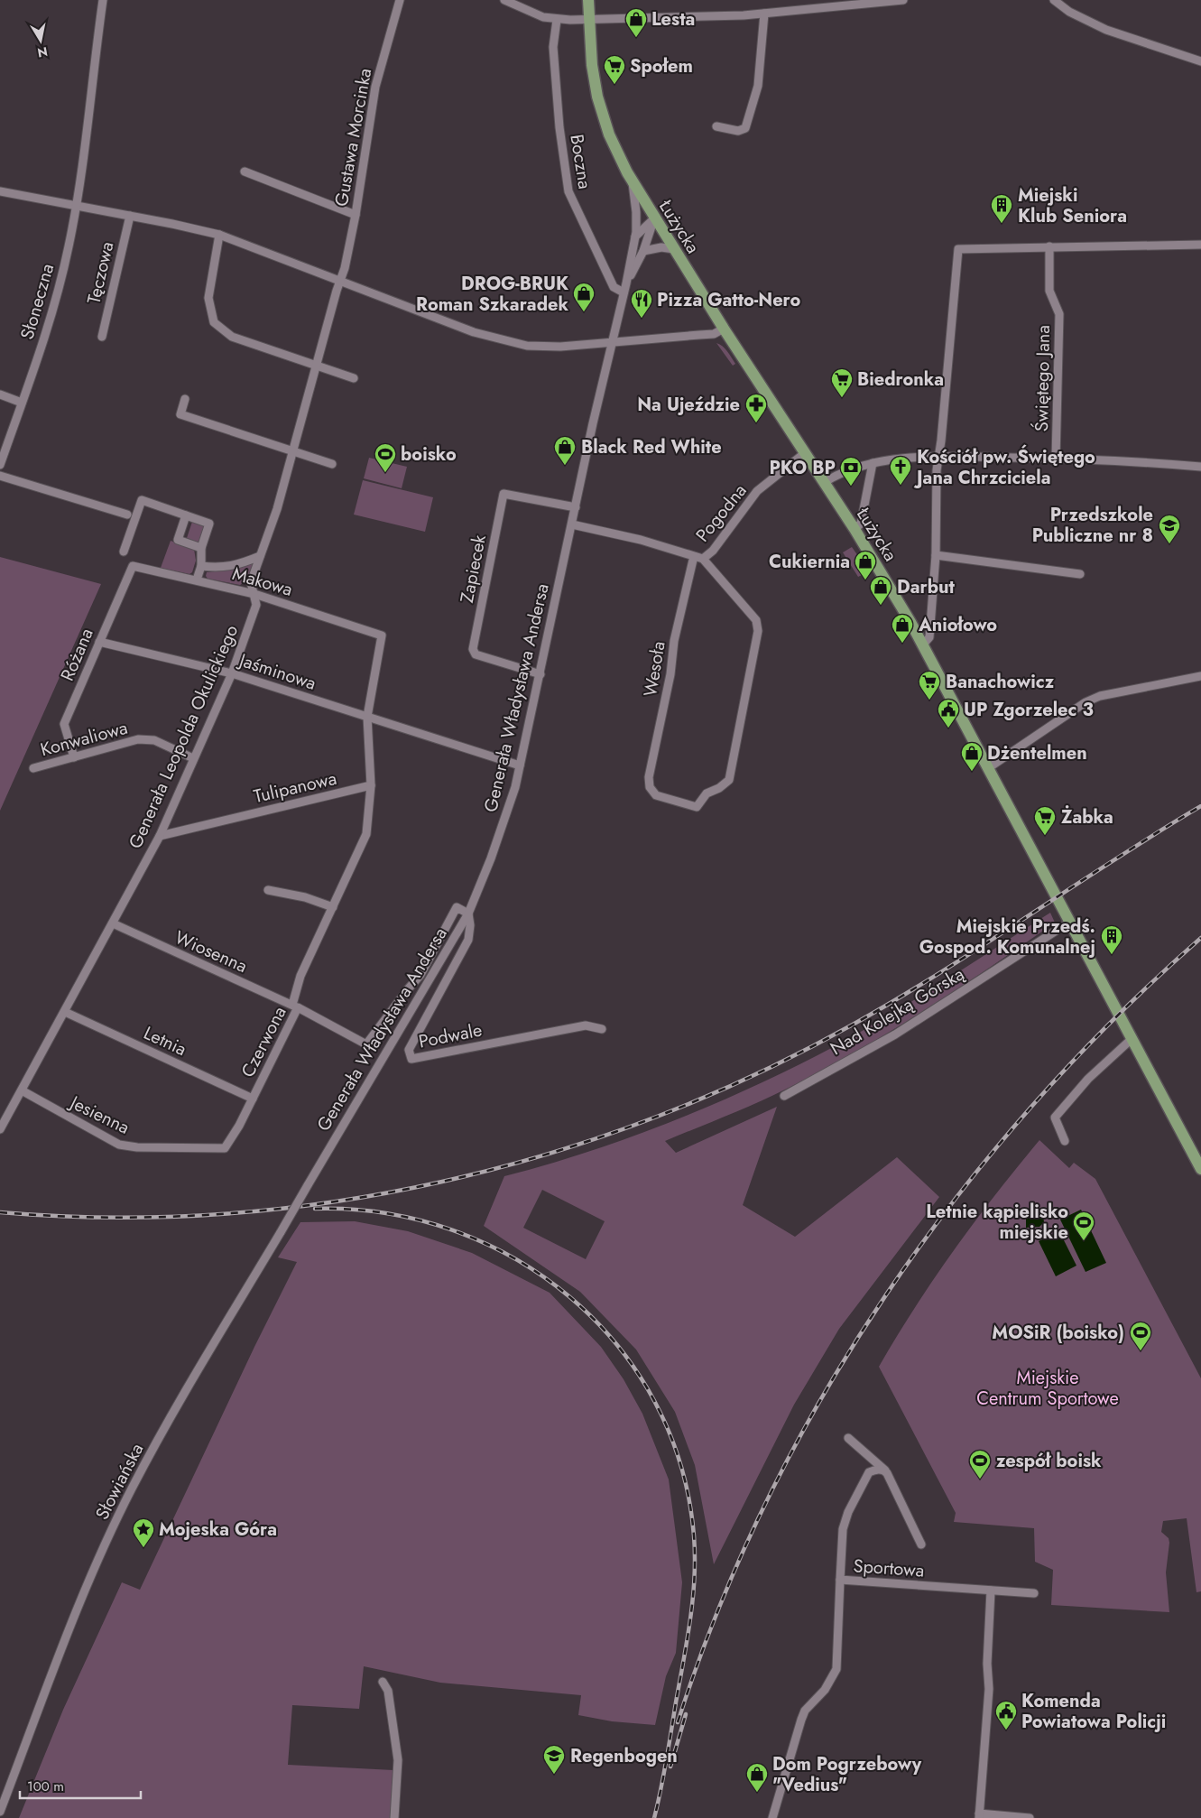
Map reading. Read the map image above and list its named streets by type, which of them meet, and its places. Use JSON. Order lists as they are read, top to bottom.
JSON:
{
  "streets": {
    "main road": ["Łużycka"],
    "street": [
      "Gustawa Morcinka",
      "Boczna",
      "Tęczowa",
      "Słoneczna",
      "Świętego Jana",
      "Pogodna",
      "Zapiecek",
      "Makowa",
      "Różana",
      "Wesoła",
      "Jaśminowa",
      "Generała Władysława Andersa",
      "Generała Leopolda Okulickiego",
      "Konwaliowa",
      "Tulipanowa",
      "Wiosenna",
      "Nad Kolejką Górską",
      "Podwale",
      "Letnia",
      "Czerwona",
      "Jesienna",
      "Słowiańska",
      "Sportowa"
    ]
  },
  "crossings": [
    ["Gustawa Morcinka", "Generała Leopolda Okulickiego"],
    ["Boczna", "Generała Władysława Andersa"],
    ["Łużycka", "Świętego Jana"],
    ["Łużycka", "Pogodna"],
    ["Łużycka", "Generała Władysława Andersa"],
    ["Łużycka", "Nad Kolejką Górską"],
    ["Pogodna", "Wesoła"],
    ["Pogodna", "Generała Władysława Andersa"],
    ["Zapiecek", "Generała Władysława Andersa"],
    ["Makowa", "Różana"],
    ["Makowa", "Jaśminowa"],
    ["Makowa", "Generała Leopolda Okulickiego"],
    ["Różana", "Jaśminowa"],
    ["Różana", "Konwaliowa"],
    ["Jaśminowa", "Generała Władysława Andersa"],
    ["Jaśminowa", "Generała Leopolda Okulickiego"],
    ["Generała Władysława Andersa", "Podwale"],
    ["Generała Władysława Andersa", "Czerwona"],
    ["Generała Władysława Andersa", "Słowiańska"],
    ["Generała Leopolda Okulickiego", "Konwaliowa"],
    ["Generała Leopolda Okulickiego", "Tulipanowa"],
    ["Generała Leopolda Okulickiego", "Wiosenna"],
    ["Generała Leopolda Okulickiego", "Letnia"],
    ["Generała Leopolda Okulickiego", "Jesienna"],
    ["Wiosenna", "Czerwona"],
    ["Podwale", "Czerwona"],
    ["Letnia", "Czerwona"],
    ["Czerwona", "Jesienna"]
  ],
  "parks": ["Miejskie Centrum Sportowe"],
  "places": {
    "shop": [
      "Lesta",
      "DROG-BRUK Roman Szkaradek",
      "Black Red White",
      "Cukiernia",
      "Darbut",
      "Aniołowo",
      "Dżentelmen",
      "Dom Pogrzebowy \"Vedius\""
    ],
    "supermarket": [
      "Społem",
      "Biedronka",
      "Banachowicz",
      "Żabka"
    ],
    "building": ["Miejski Klub Seniora", "Miejskie Przedś. Gospod. Komunalnej"],
    "restaurant": ["Pizza Gatto-Nero"],
    "pharmacy": ["Na Ujeździe"],
    "sports": [
      "boisko",
      "Letnie kąpielisko miejskie",
      "MOSiR (boisko)",
      "zespół boisk"
    ],
    "church": ["Kościół pw. Świętego Jana Chrzciciela"],
    "bank": ["PKO BP"],
    "school or university": ["Przedszkole Publiczne nr 8", "Regenbogen"],
    "public building": ["UP Zgorzelec 3", "Komenda Powiatowa Policji"],
    "place": ["Mojeska Góra"]
  },
  "scale_bar": "100 m",
  "north": "bottom"
}
